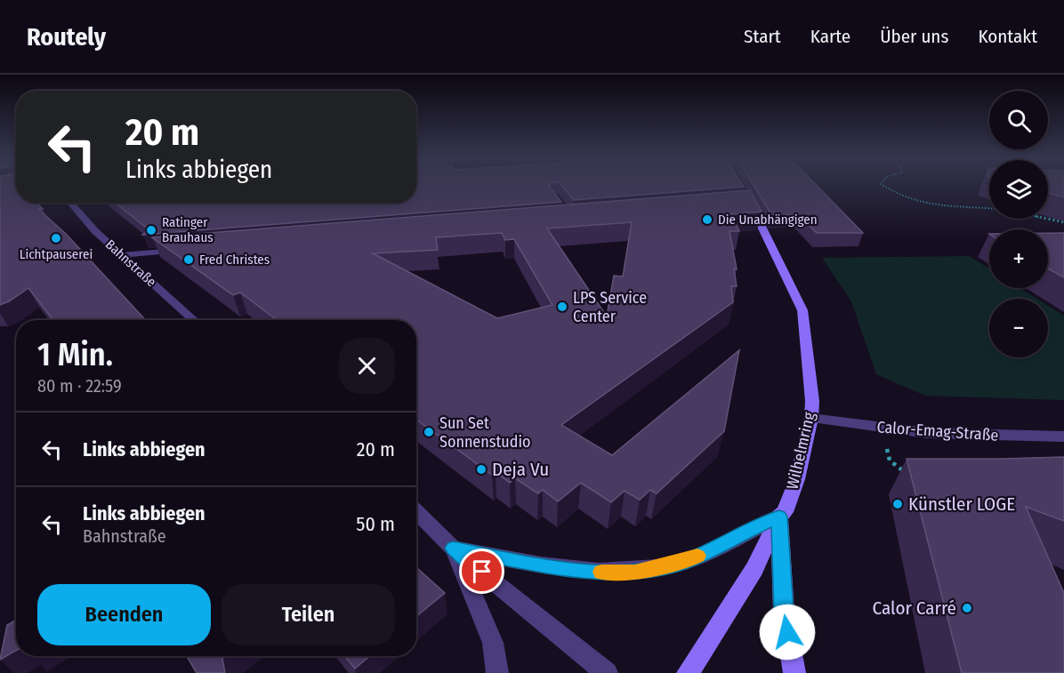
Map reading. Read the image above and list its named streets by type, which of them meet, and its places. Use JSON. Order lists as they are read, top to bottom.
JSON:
{
  "streets": {
    "main road": ["Wilhelmring"],
    "street": ["Bahnstraße", "Calor-Emag-Straße"]
  },
  "crossings": [
    ["Calor-Emag-Straße", "Wilhelmring"]
  ],
  "places": [
    "Die Unabhängigen",
    "Ratinger Brauhaus",
    "Lichtpauserei",
    "Fred Christes",
    "LPS Service Center",
    "Sun Set Sonnenstudio",
    "Deja Vu",
    "Künstler LOGE",
    "Calor Carré"
  ],
  "page": {
    "header": "Routely",
    "nav": [
      "Start",
      "Karte",
      "Über uns",
      "Kontakt"
    ],
    "map_buttons": ["+", "−"],
    "turn": ["20 m", "Links abbiegen"],
    "heading": ["1 Min.", "80 m · 22:59"],
    "list": [
      {
        "name": "Links abbiegen",
        "value": "20 m"
      },
      {
        "name": "Links abbiegen",
        "note": "Bahnstraße",
        "value": "50 m"
      }
    ],
    "buttons": ["Beenden", "Teilen"]
  }
}
